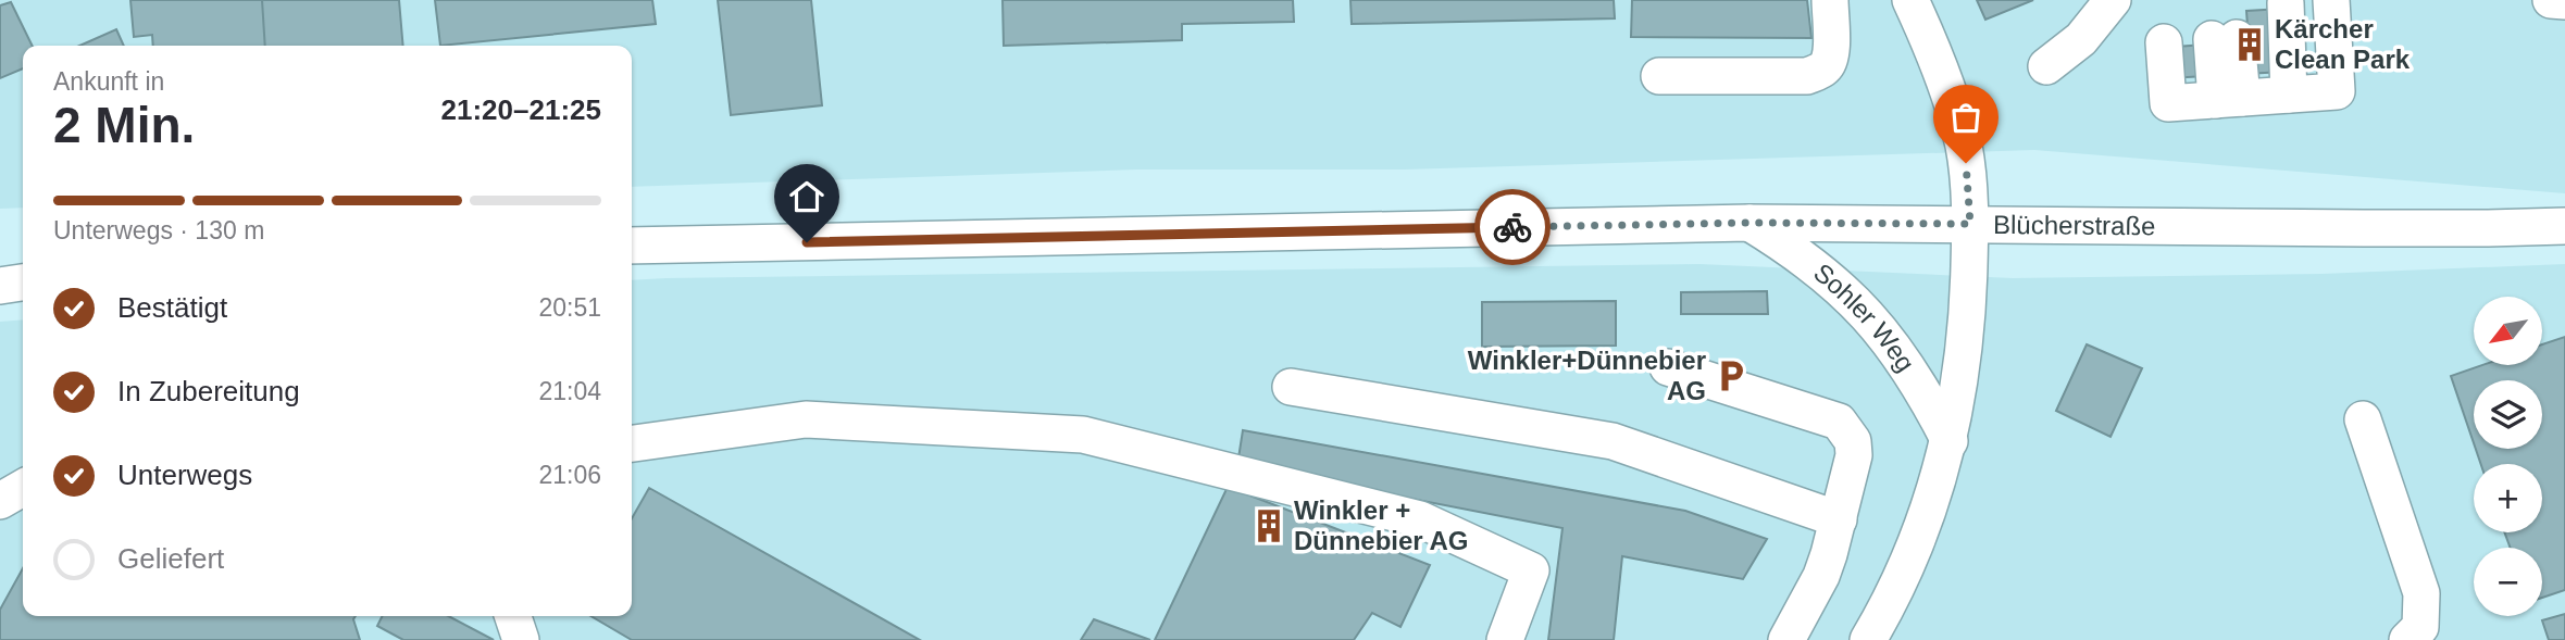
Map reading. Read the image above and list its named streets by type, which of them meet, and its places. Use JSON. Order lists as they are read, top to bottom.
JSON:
{
  "streets": {
    "street": ["Blücherstraße", "Sohler Weg"]
  },
  "crossings": [
    ["Blücherstraße", "Sohler Weg"]
  ],
  "places": {
    "building": ["Kärcher Clean Park", "Winkler + Dünnebier AG"],
    "parking": ["Winkler+Dünnebier AG"]
  },
  "north": "bottom left",
  "page": {
    "heading": ["2 Min.", "Ankunft in", "21:20–21:25"],
    "bar": "Unterwegs · 130 m",
    "list": [
      ["Bestätigt", "20:51"],
      ["In Zubereitung", "21:04"],
      ["Unterwegs", "21:06"],
      "Geliefert"
    ],
    "map_buttons": ["+", "−"]
  }
}
